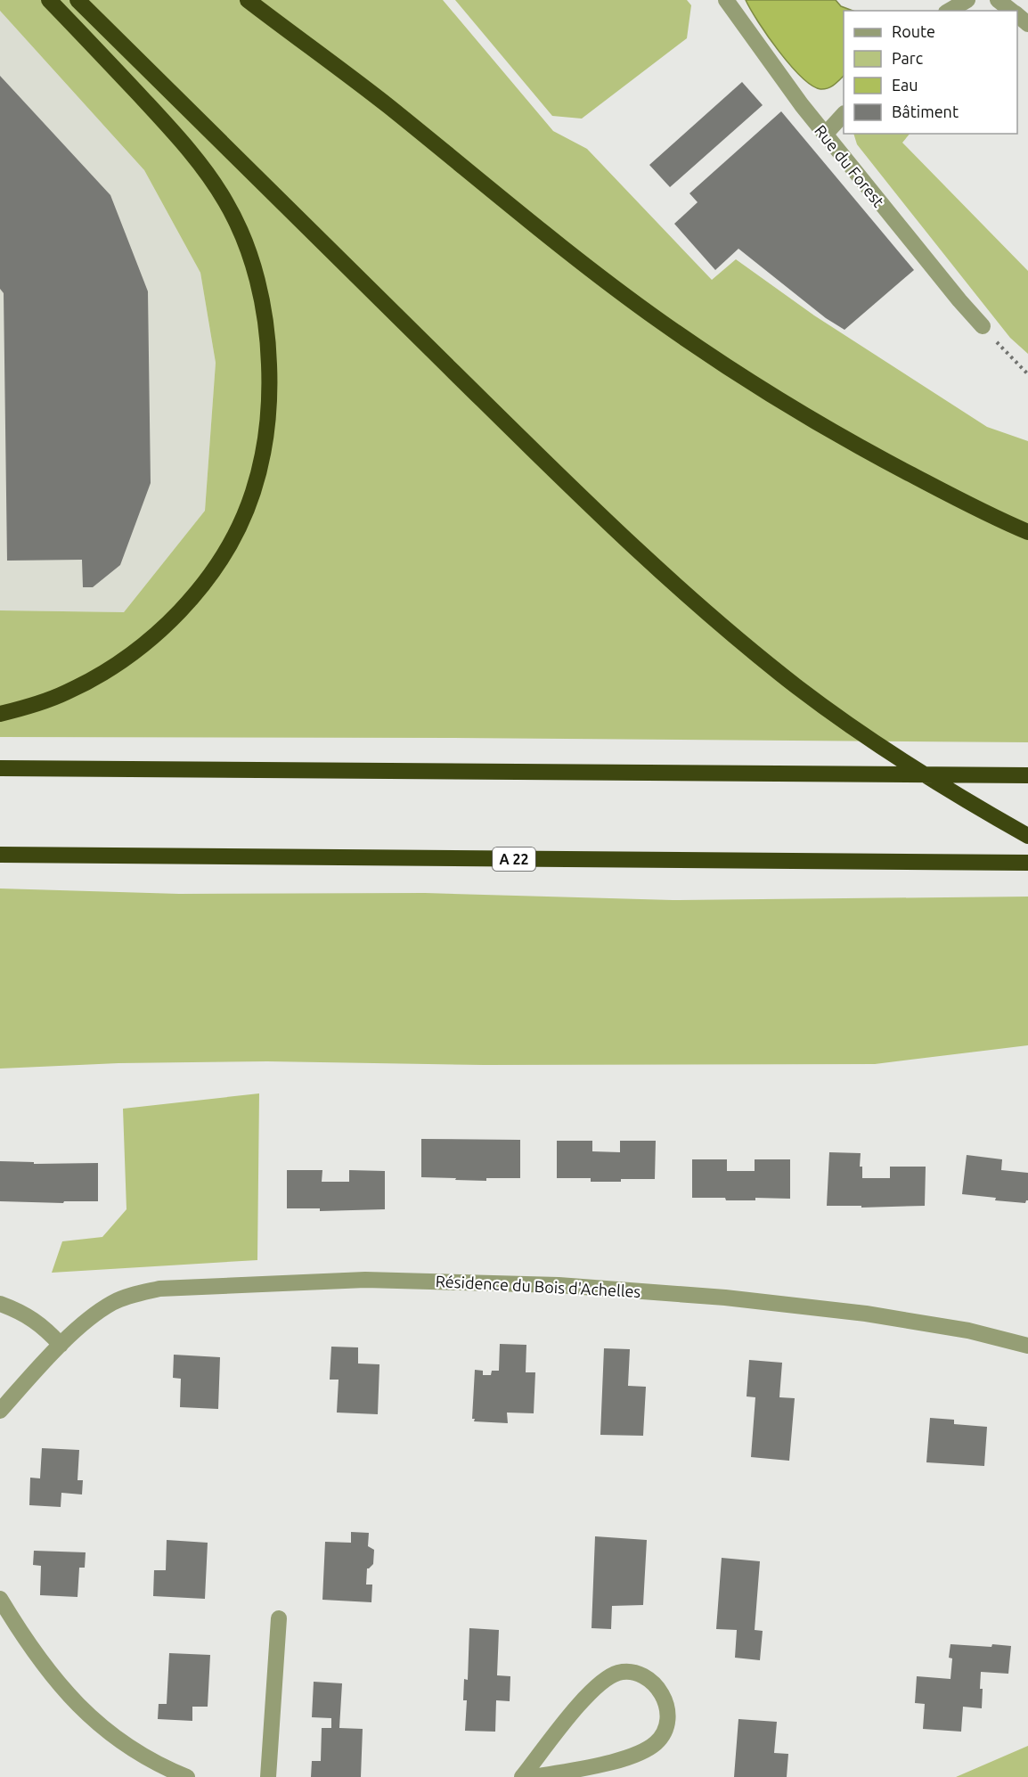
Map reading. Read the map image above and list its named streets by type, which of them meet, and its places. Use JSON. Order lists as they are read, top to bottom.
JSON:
{
  "streets": {
    "highway": ["A 22"],
    "street": ["Rue du Forest", "Résidence du Bois d'Achelles"]
  },
  "legend": [
    "Route",
    "Parc",
    "Eau",
    "Bâtiment"
  ]
}
